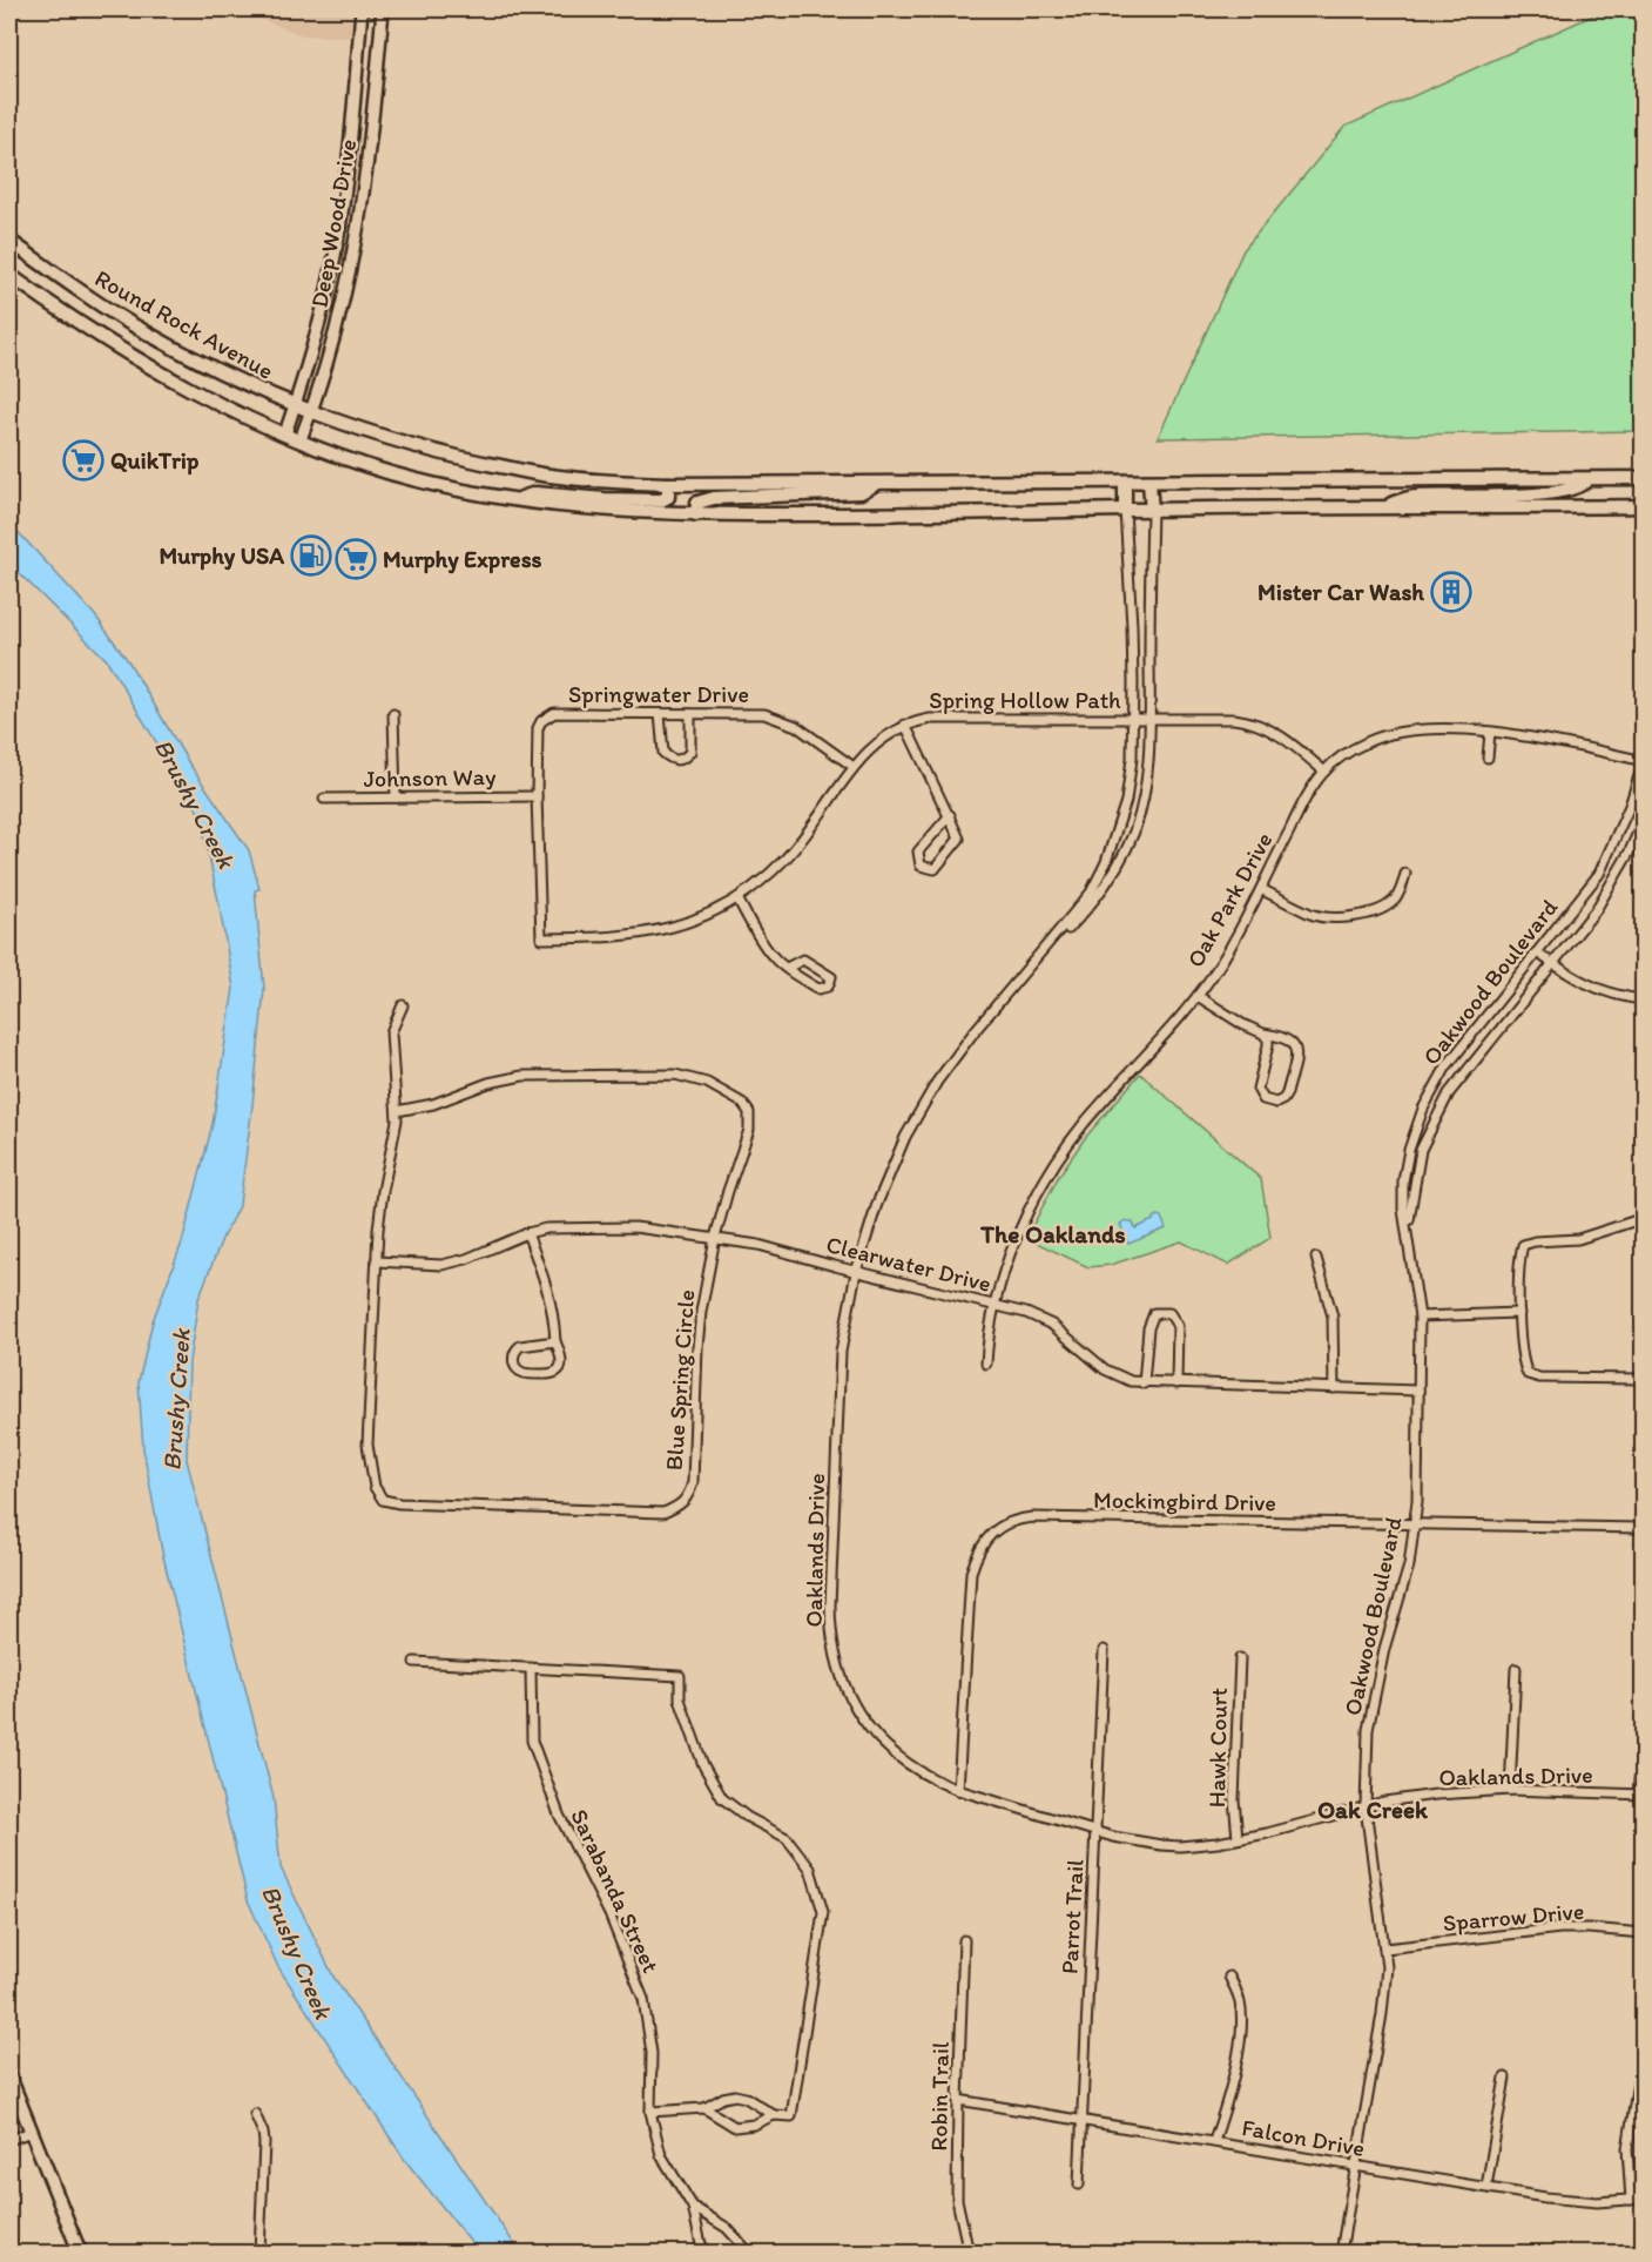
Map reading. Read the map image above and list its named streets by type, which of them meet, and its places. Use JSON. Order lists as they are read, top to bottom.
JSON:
{
  "streets": {
    "main road": ["Round Rock Avenue"],
    "street": [
      "Deep Wood Drive",
      "Springwater Drive",
      "Spring Hollow Path",
      "Johnson Way",
      "Oak Park Drive",
      "Oakwood Boulevard",
      "Clearwater Drive",
      "Blue Spring Circle",
      "Mockingbird Drive",
      "Oaklands Drive",
      "Hawk Court",
      "Sarabanda Street",
      "Parrot Trail",
      "Sparrow Drive",
      "Robin Trail",
      "Falcon Drive"
    ]
  },
  "crossings": [
    ["Deep Wood Drive", "Round Rock Avenue"],
    ["Springwater Drive", "Spring Hollow Path"],
    ["Springwater Drive", "Johnson Way"],
    ["Spring Hollow Path", "Oak Park Drive"],
    ["Spring Hollow Path", "Oaklands Drive"],
    ["Oak Park Drive", "Oakwood Boulevard"],
    ["Oak Park Drive", "Clearwater Drive"],
    ["Oakwood Boulevard", "Clearwater Drive"],
    ["Oakwood Boulevard", "Mockingbird Drive"],
    ["Oakwood Boulevard", "Oaklands Drive"],
    ["Oakwood Boulevard", "Sparrow Drive"],
    ["Oakwood Boulevard", "Falcon Drive"],
    ["Clearwater Drive", "Blue Spring Circle"],
    ["Clearwater Drive", "Oaklands Drive"],
    ["Mockingbird Drive", "Oaklands Drive"],
    ["Oaklands Drive", "Hawk Court"],
    ["Oaklands Drive", "Parrot Trail"],
    ["Parrot Trail", "Falcon Drive"],
    ["Robin Trail", "Falcon Drive"]
  ],
  "districts": ["The Oaklands", "Oak Creek"],
  "water": ["Brushy Creek"],
  "places": {
    "supermarket": ["QuikTrip", "Murphy Express"],
    "fuel station": ["Murphy USA"],
    "building": ["Mister Car Wash"]
  }
}
